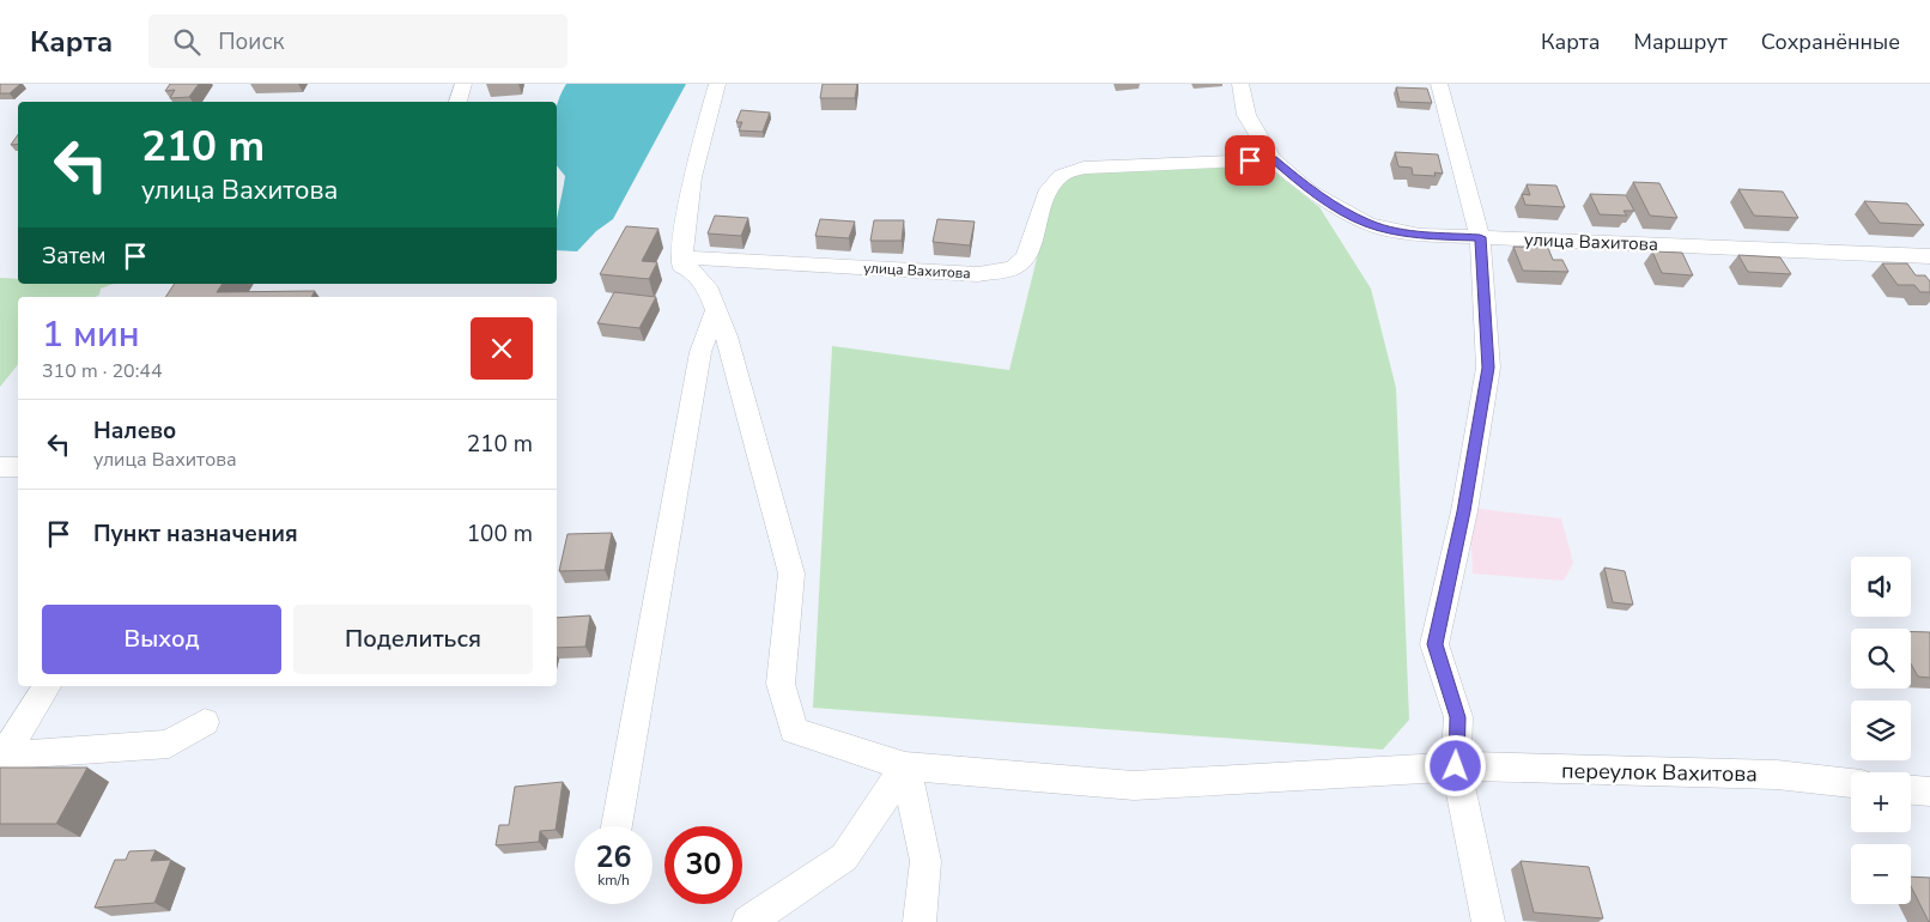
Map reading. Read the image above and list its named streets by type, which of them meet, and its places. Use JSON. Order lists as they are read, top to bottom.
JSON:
{
  "streets": {
    "street": ["улица Вахитова", "переулок Вахитова"]
  },
  "page": {
    "header": "Карта",
    "search": "Поиск",
    "nav": ["Карта", "Маршрут", "Сохранённые"],
    "turn": ["210 m", "улица Вахитова"],
    "then": "Затем",
    "heading": ["1 мин", "310 m · 20:44"],
    "list": [
      {
        "name": "Налево",
        "note": "улица Вахитова",
        "value": "210 m"
      },
      {
        "name": "Пункт назначения",
        "value": "100 m"
      }
    ],
    "map_buttons": ["+", "−"],
    "buttons": ["Выход", "Поделиться"],
    "speed": "26 km/h",
    "limit": "30"
  }
}
